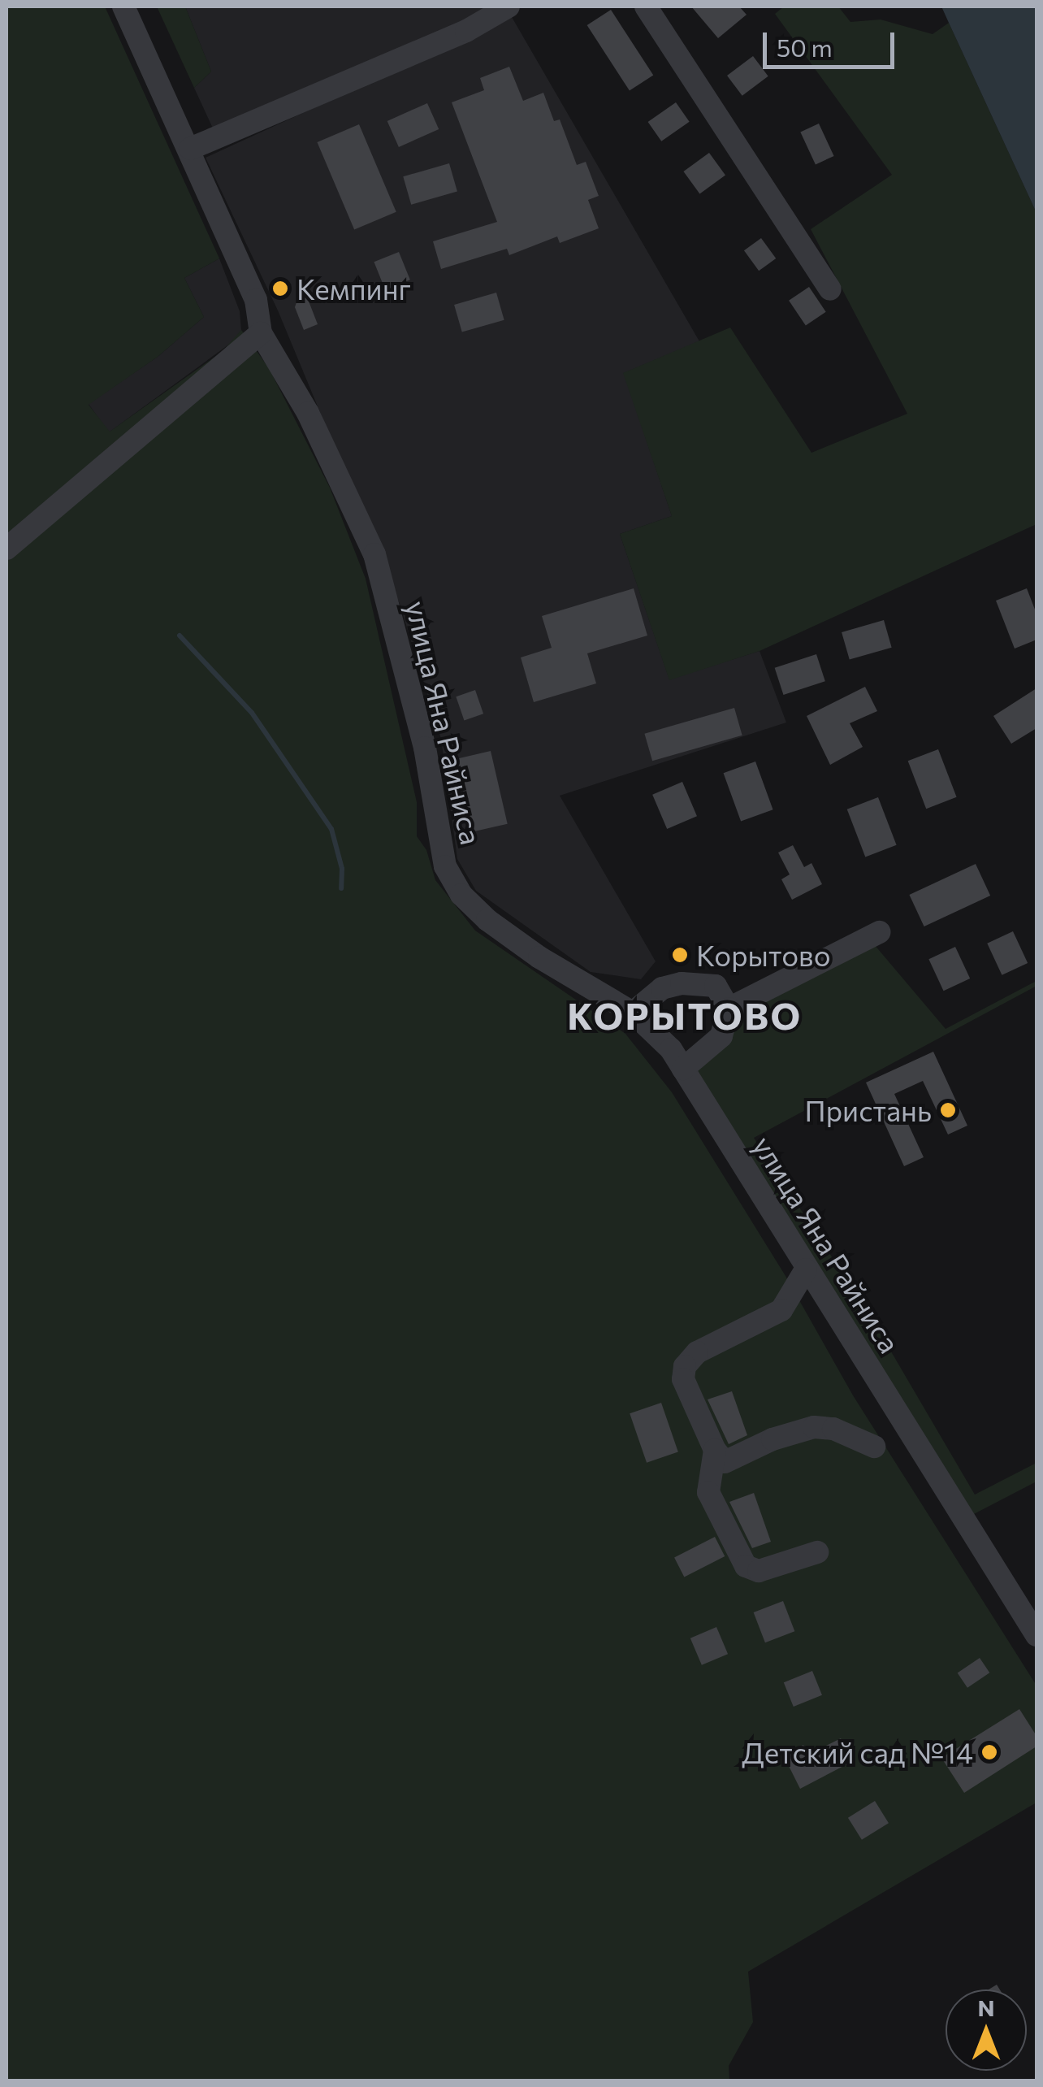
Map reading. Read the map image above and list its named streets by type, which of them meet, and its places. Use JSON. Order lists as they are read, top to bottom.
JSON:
{
  "streets": {
    "street": ["улица Яна Райниса"]
  },
  "districts": ["КОРЫТОВО"],
  "places": [
    "Кемпинг",
    "Корытово",
    "Пристань",
    "Детский сад №14"
  ],
  "scale_bar": "50 m",
  "north": "top"
}
